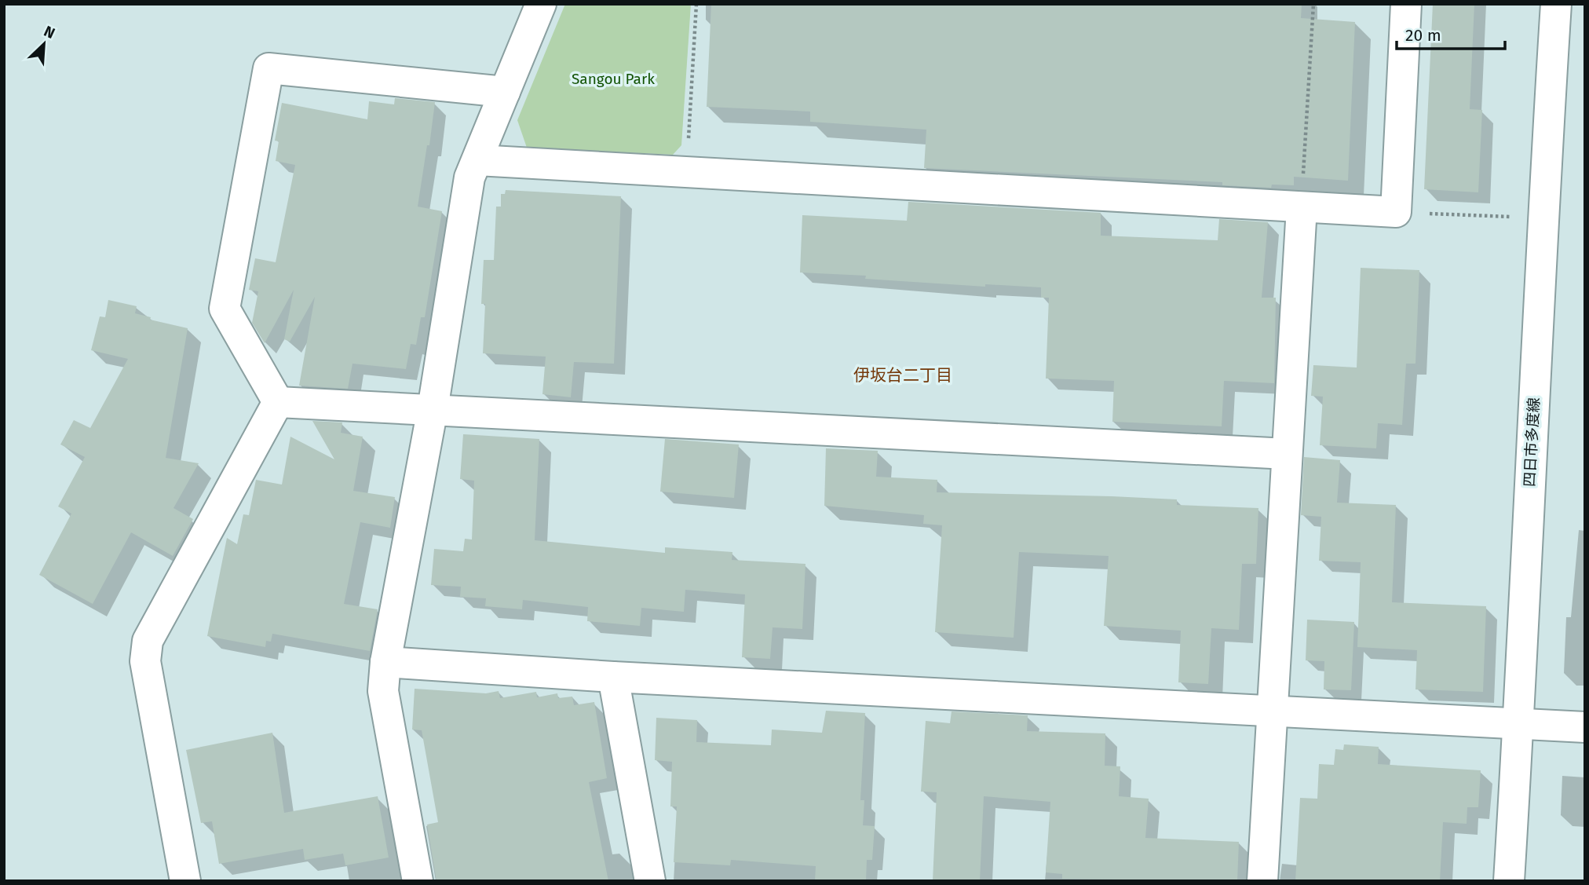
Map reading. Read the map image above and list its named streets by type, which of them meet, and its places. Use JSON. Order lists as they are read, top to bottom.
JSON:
{
  "streets": {
    "street": ["四日市多度線"]
  },
  "districts": ["伊坂台二丁目"],
  "parks": ["Sangou Park"],
  "scale_bar": "20 m",
  "north": "top right"
}
